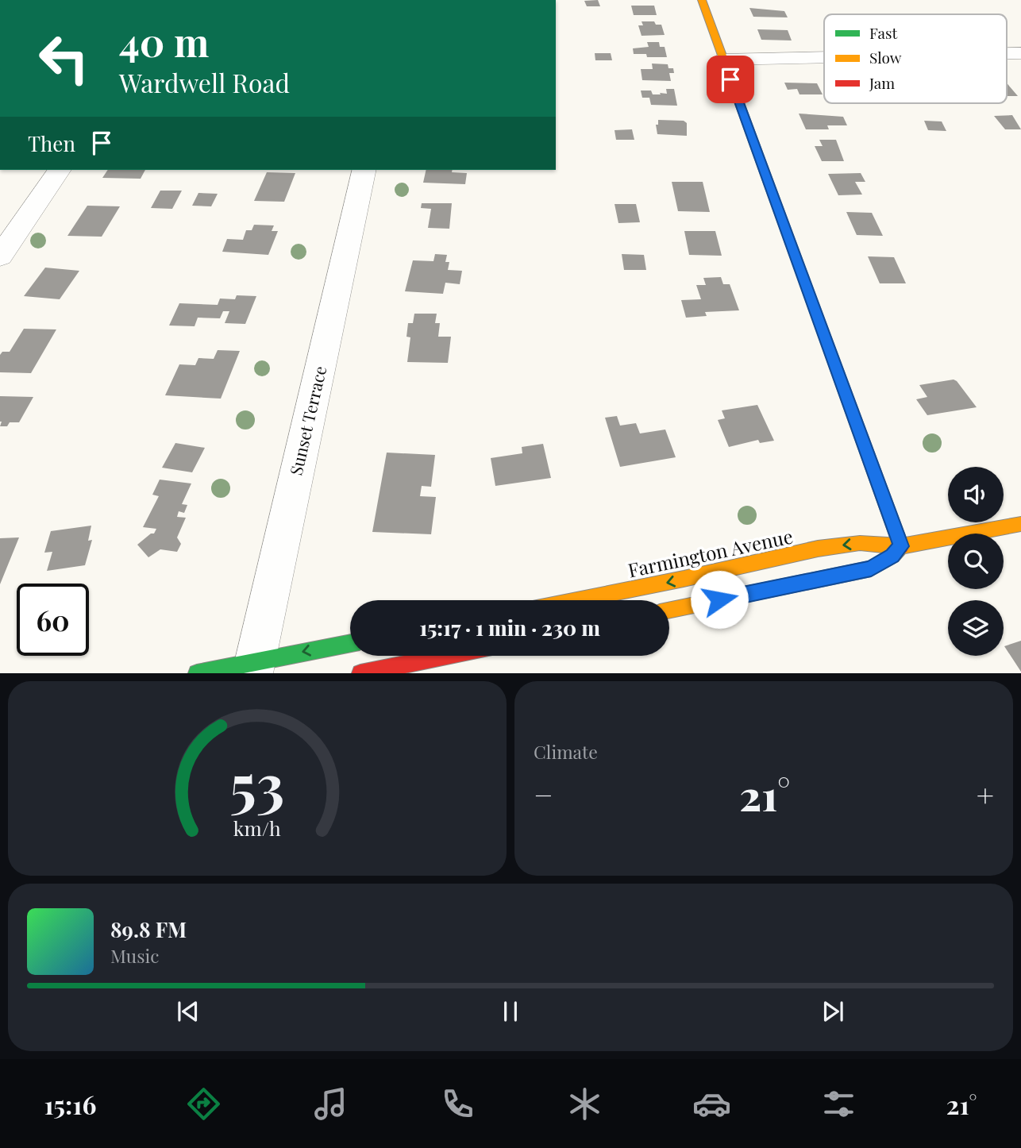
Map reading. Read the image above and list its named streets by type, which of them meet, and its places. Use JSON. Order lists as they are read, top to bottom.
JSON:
{
  "streets": {
    "street": ["Sunset Terrace", "Farmington Avenue"]
  },
  "legend": ["Fast", "Slow", "Jam"],
  "page": {
    "turn": ["40 m", "Wardwell Road"],
    "then": "Then",
    "limit": "60",
    "trip": "15:17 · 1 min · 230 m",
    "tile": "Climate",
    "heat": ["−", "21°", "+"],
    "song": ["89.8 FM", "Music"],
    "tabs": ["15:16", "21°"],
    "gauge": ["53", "km/h"]
  }
}
